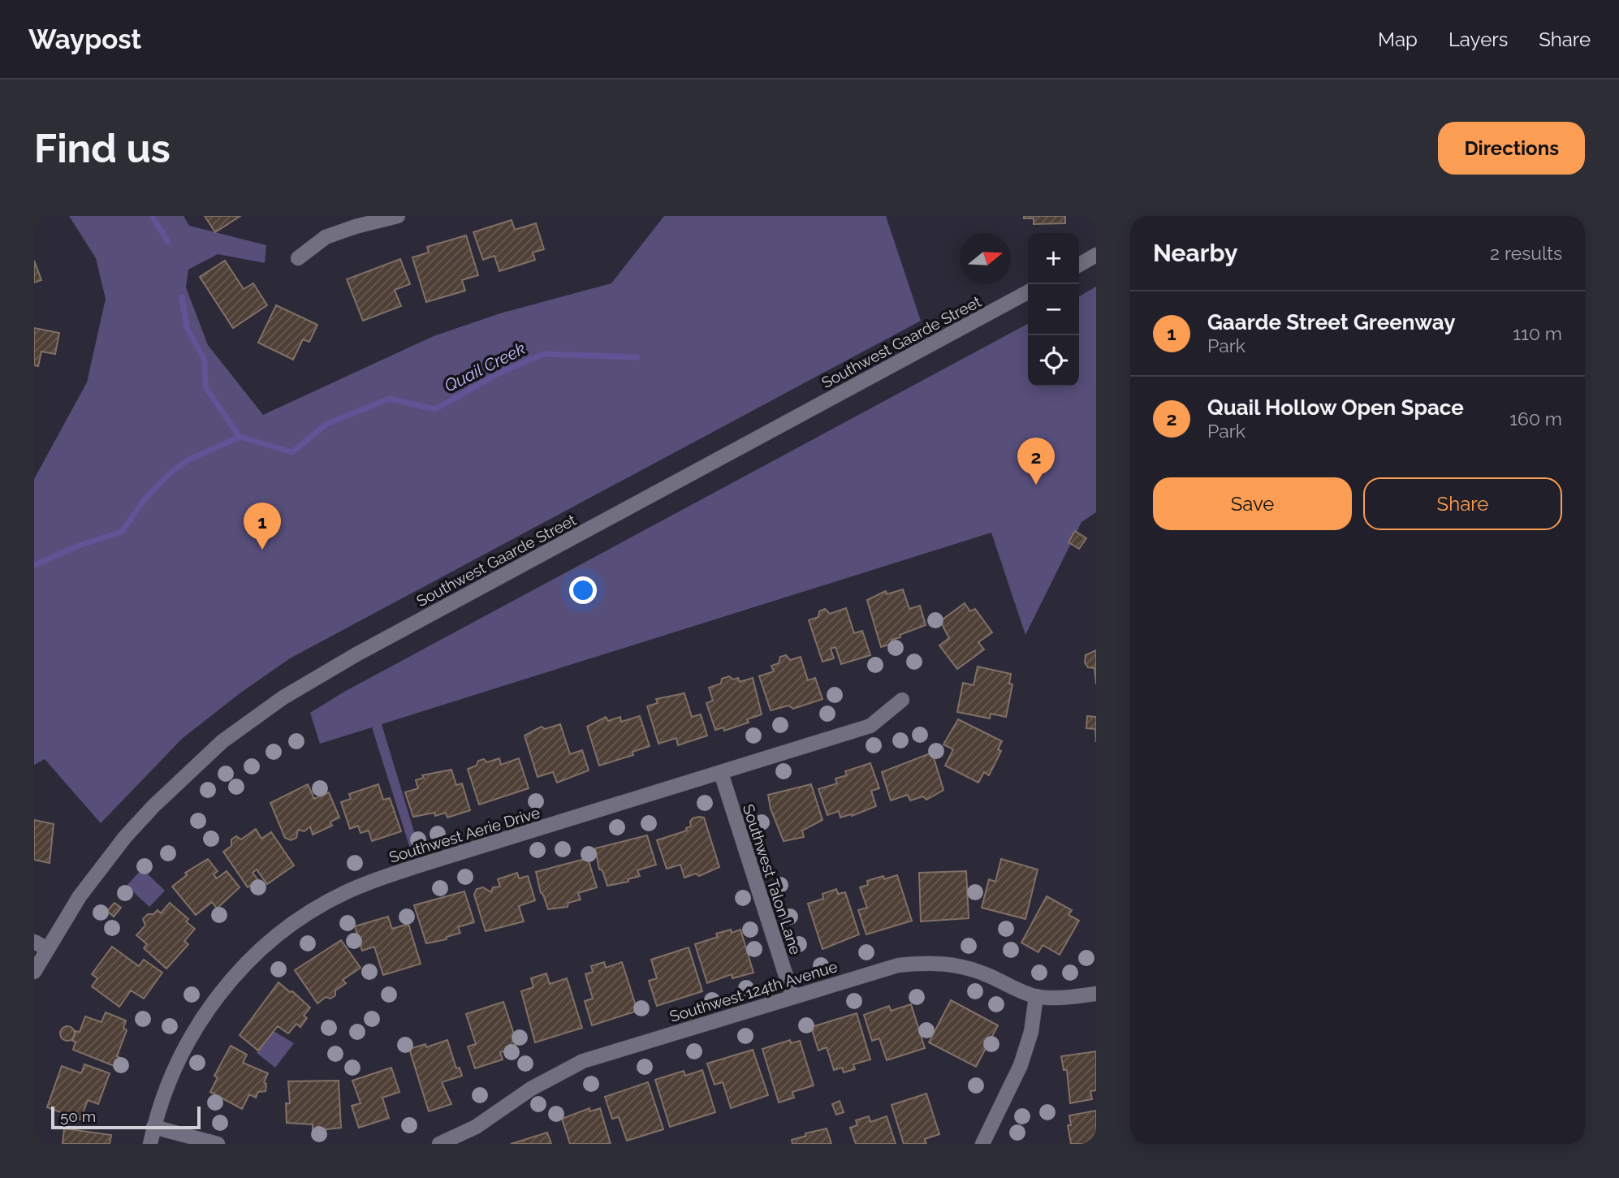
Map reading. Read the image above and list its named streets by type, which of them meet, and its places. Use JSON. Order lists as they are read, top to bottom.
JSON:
{
  "streets": {
    "street": [
      "Southwest Gaarde Street",
      "Southwest Aerie Drive",
      "Southwest Talon Lane",
      "Southwest 124th Avenue"
    ]
  },
  "crossings": [
    ["Southwest Aerie Drive", "Southwest Talon Lane"],
    ["Southwest Talon Lane", "Southwest 124th Avenue"]
  ],
  "water": ["Quail Creek"],
  "scale_bar": "50 m",
  "north": "right",
  "page": {
    "header": "Waypost",
    "nav": ["Map", "Layers", "Share"],
    "buttons": [
      "Directions",
      ["Save", "Share"]
    ],
    "title": "Find us",
    "heading": ["Nearby", "2 results"],
    "map_buttons": ["+", "−"],
    "list": [
      {
        "mark": "1",
        "name": "Gaarde Street Greenway",
        "note": "Park",
        "value": "110 m"
      },
      {
        "mark": "2",
        "name": "Quail Hollow Open Space",
        "note": "Park",
        "value": "160 m"
      }
    ],
    "pins": ["2", "1"],
    "scale": "50 m"
  }
}
